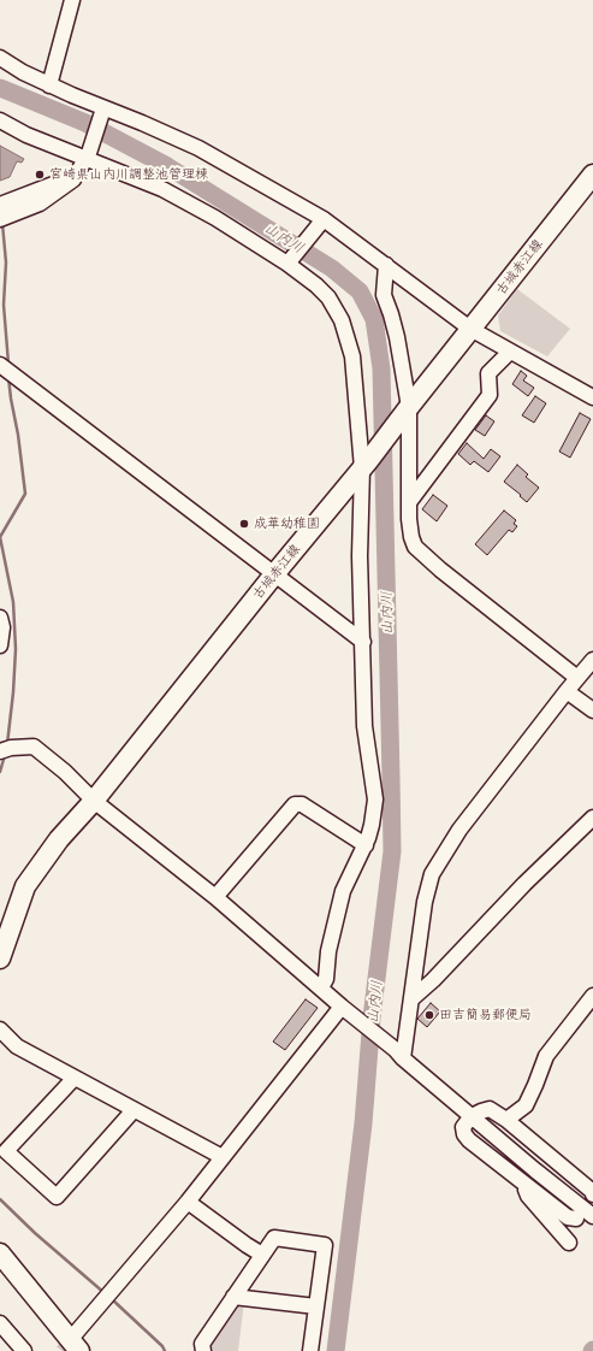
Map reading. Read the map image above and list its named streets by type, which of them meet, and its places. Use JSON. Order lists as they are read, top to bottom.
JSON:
{
  "streets": {
    "main road": ["古城赤江線"]
  },
  "water": ["山内川"],
  "places": ["宮崎県山内川調整池管理棟", "成華幼稚園", "田吉簡易郵便局"]
}
